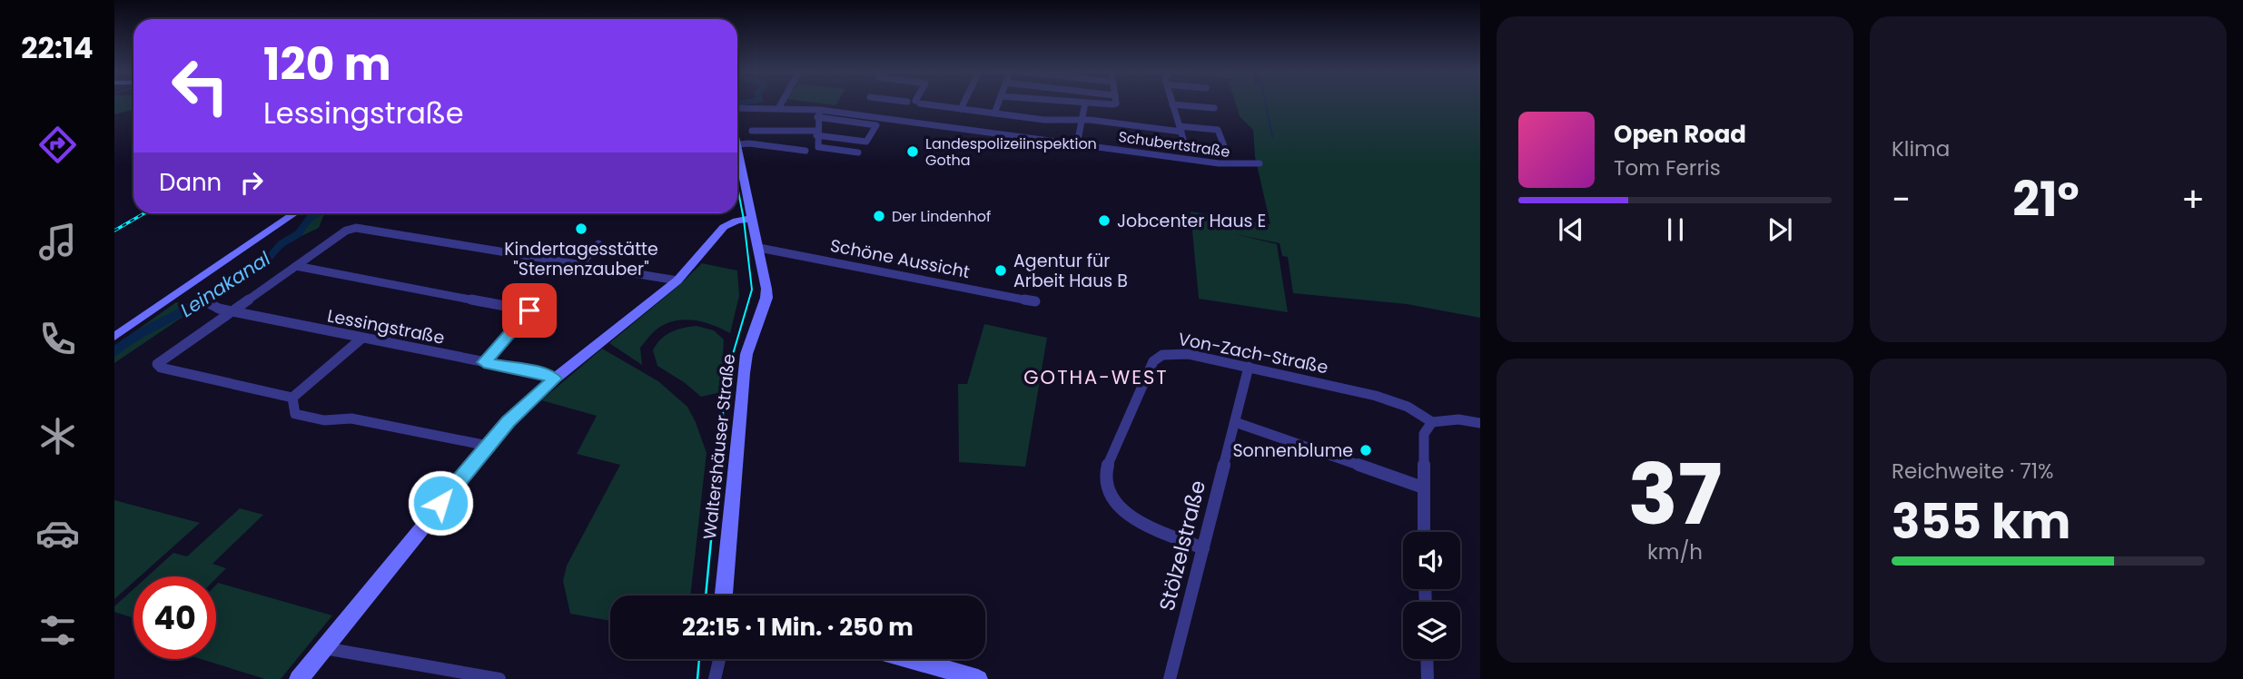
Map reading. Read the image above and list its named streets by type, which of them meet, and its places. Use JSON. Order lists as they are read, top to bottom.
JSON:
{
  "streets": {
    "main road": ["Waltershäuser Straße"],
    "street": [
      "Schubertstraße",
      "Schöne Aussicht",
      "Lessingstraße",
      "Von-Zach-Straße",
      "Stölzelstraße"
    ]
  },
  "crossings": [
    ["Schöne Aussicht", "Waltershäuser Straße"],
    ["Von-Zach-Straße", "Stölzelstraße"]
  ],
  "districts": ["GOTHA-WEST"],
  "water": ["Leinakanal"],
  "places": [
    "Landespolizeiinspektion Gotha",
    "Der Lindenhof",
    "Jobcenter Haus E",
    "Kindertagesstätte \"Sternenzauber\"",
    "Agentur für Arbeit Haus B",
    "Sonnenblume"
  ],
  "page": {
    "tabs": "22:14",
    "tile": [
      "Klima",
      ["37", "km/h"],
      ["Reichweite · 71%", "355 km"]
    ],
    "turn": ["120 m", "Lessingstraße"],
    "song": ["Open Road", "Tom Ferris"],
    "then": "Dann",
    "heat": ["−", "21°", "+"],
    "limit": "40",
    "trip": "22:15 · 1 Min. · 250 m"
  }
}
